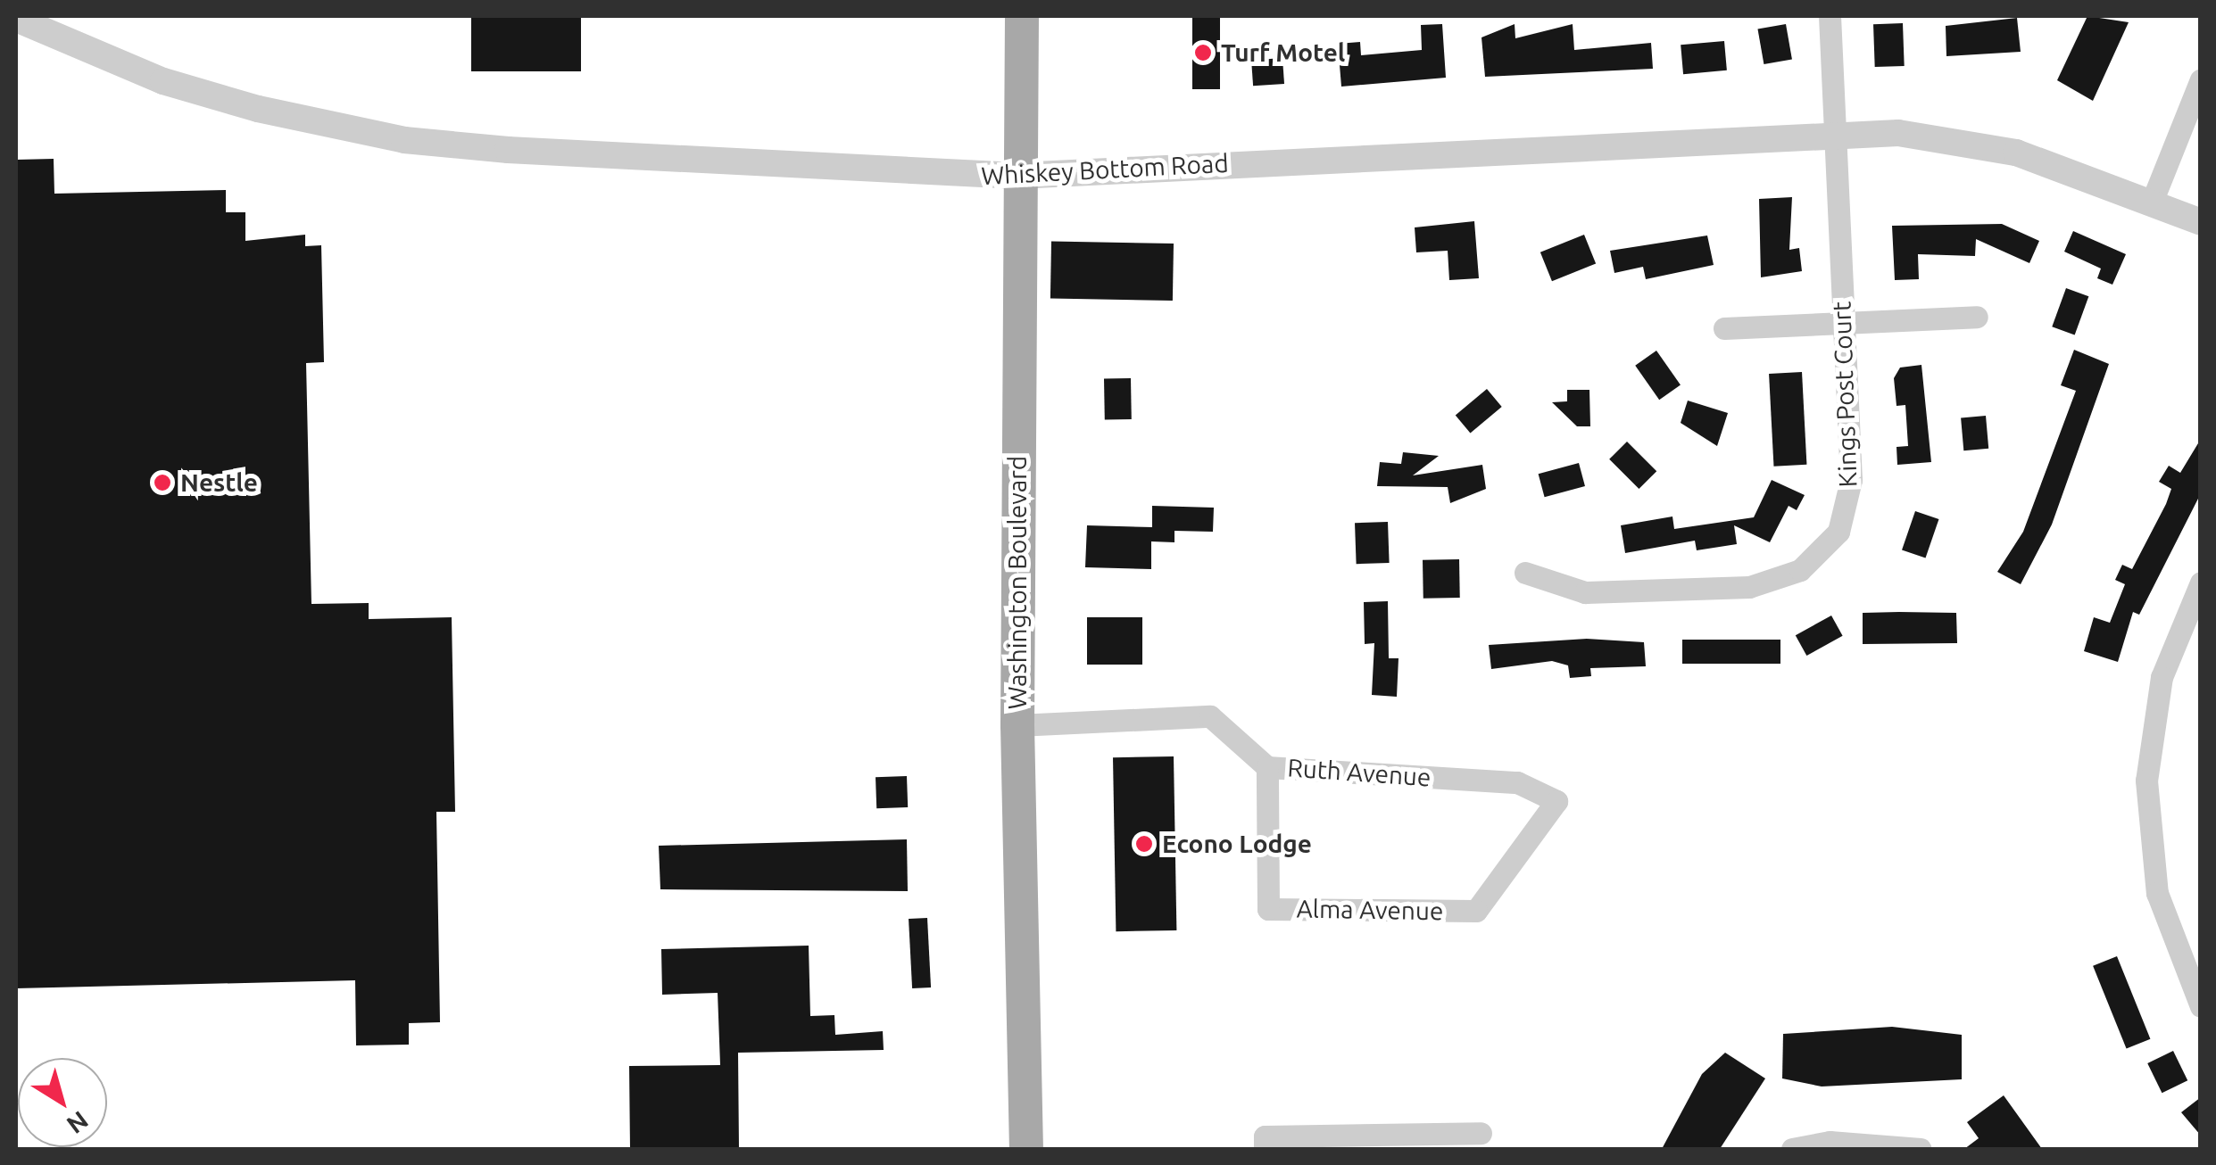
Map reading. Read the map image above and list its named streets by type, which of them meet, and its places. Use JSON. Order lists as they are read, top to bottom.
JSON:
{
  "streets": {
    "main road": ["Washington Boulevard"],
    "street": [
      "Whiskey Bottom Road",
      "Kings Post Court",
      "Ruth Avenue",
      "Alma Avenue"
    ]
  },
  "crossings": [
    ["Whiskey Bottom Road", "Kings Post Court"],
    ["Whiskey Bottom Road", "Washington Boulevard"],
    ["Washington Boulevard", "Ruth Avenue"],
    ["Ruth Avenue", "Alma Avenue"]
  ],
  "places": ["Turf Motel", "Nestle", "Econo Lodge"],
  "north": "bottom right"
}
